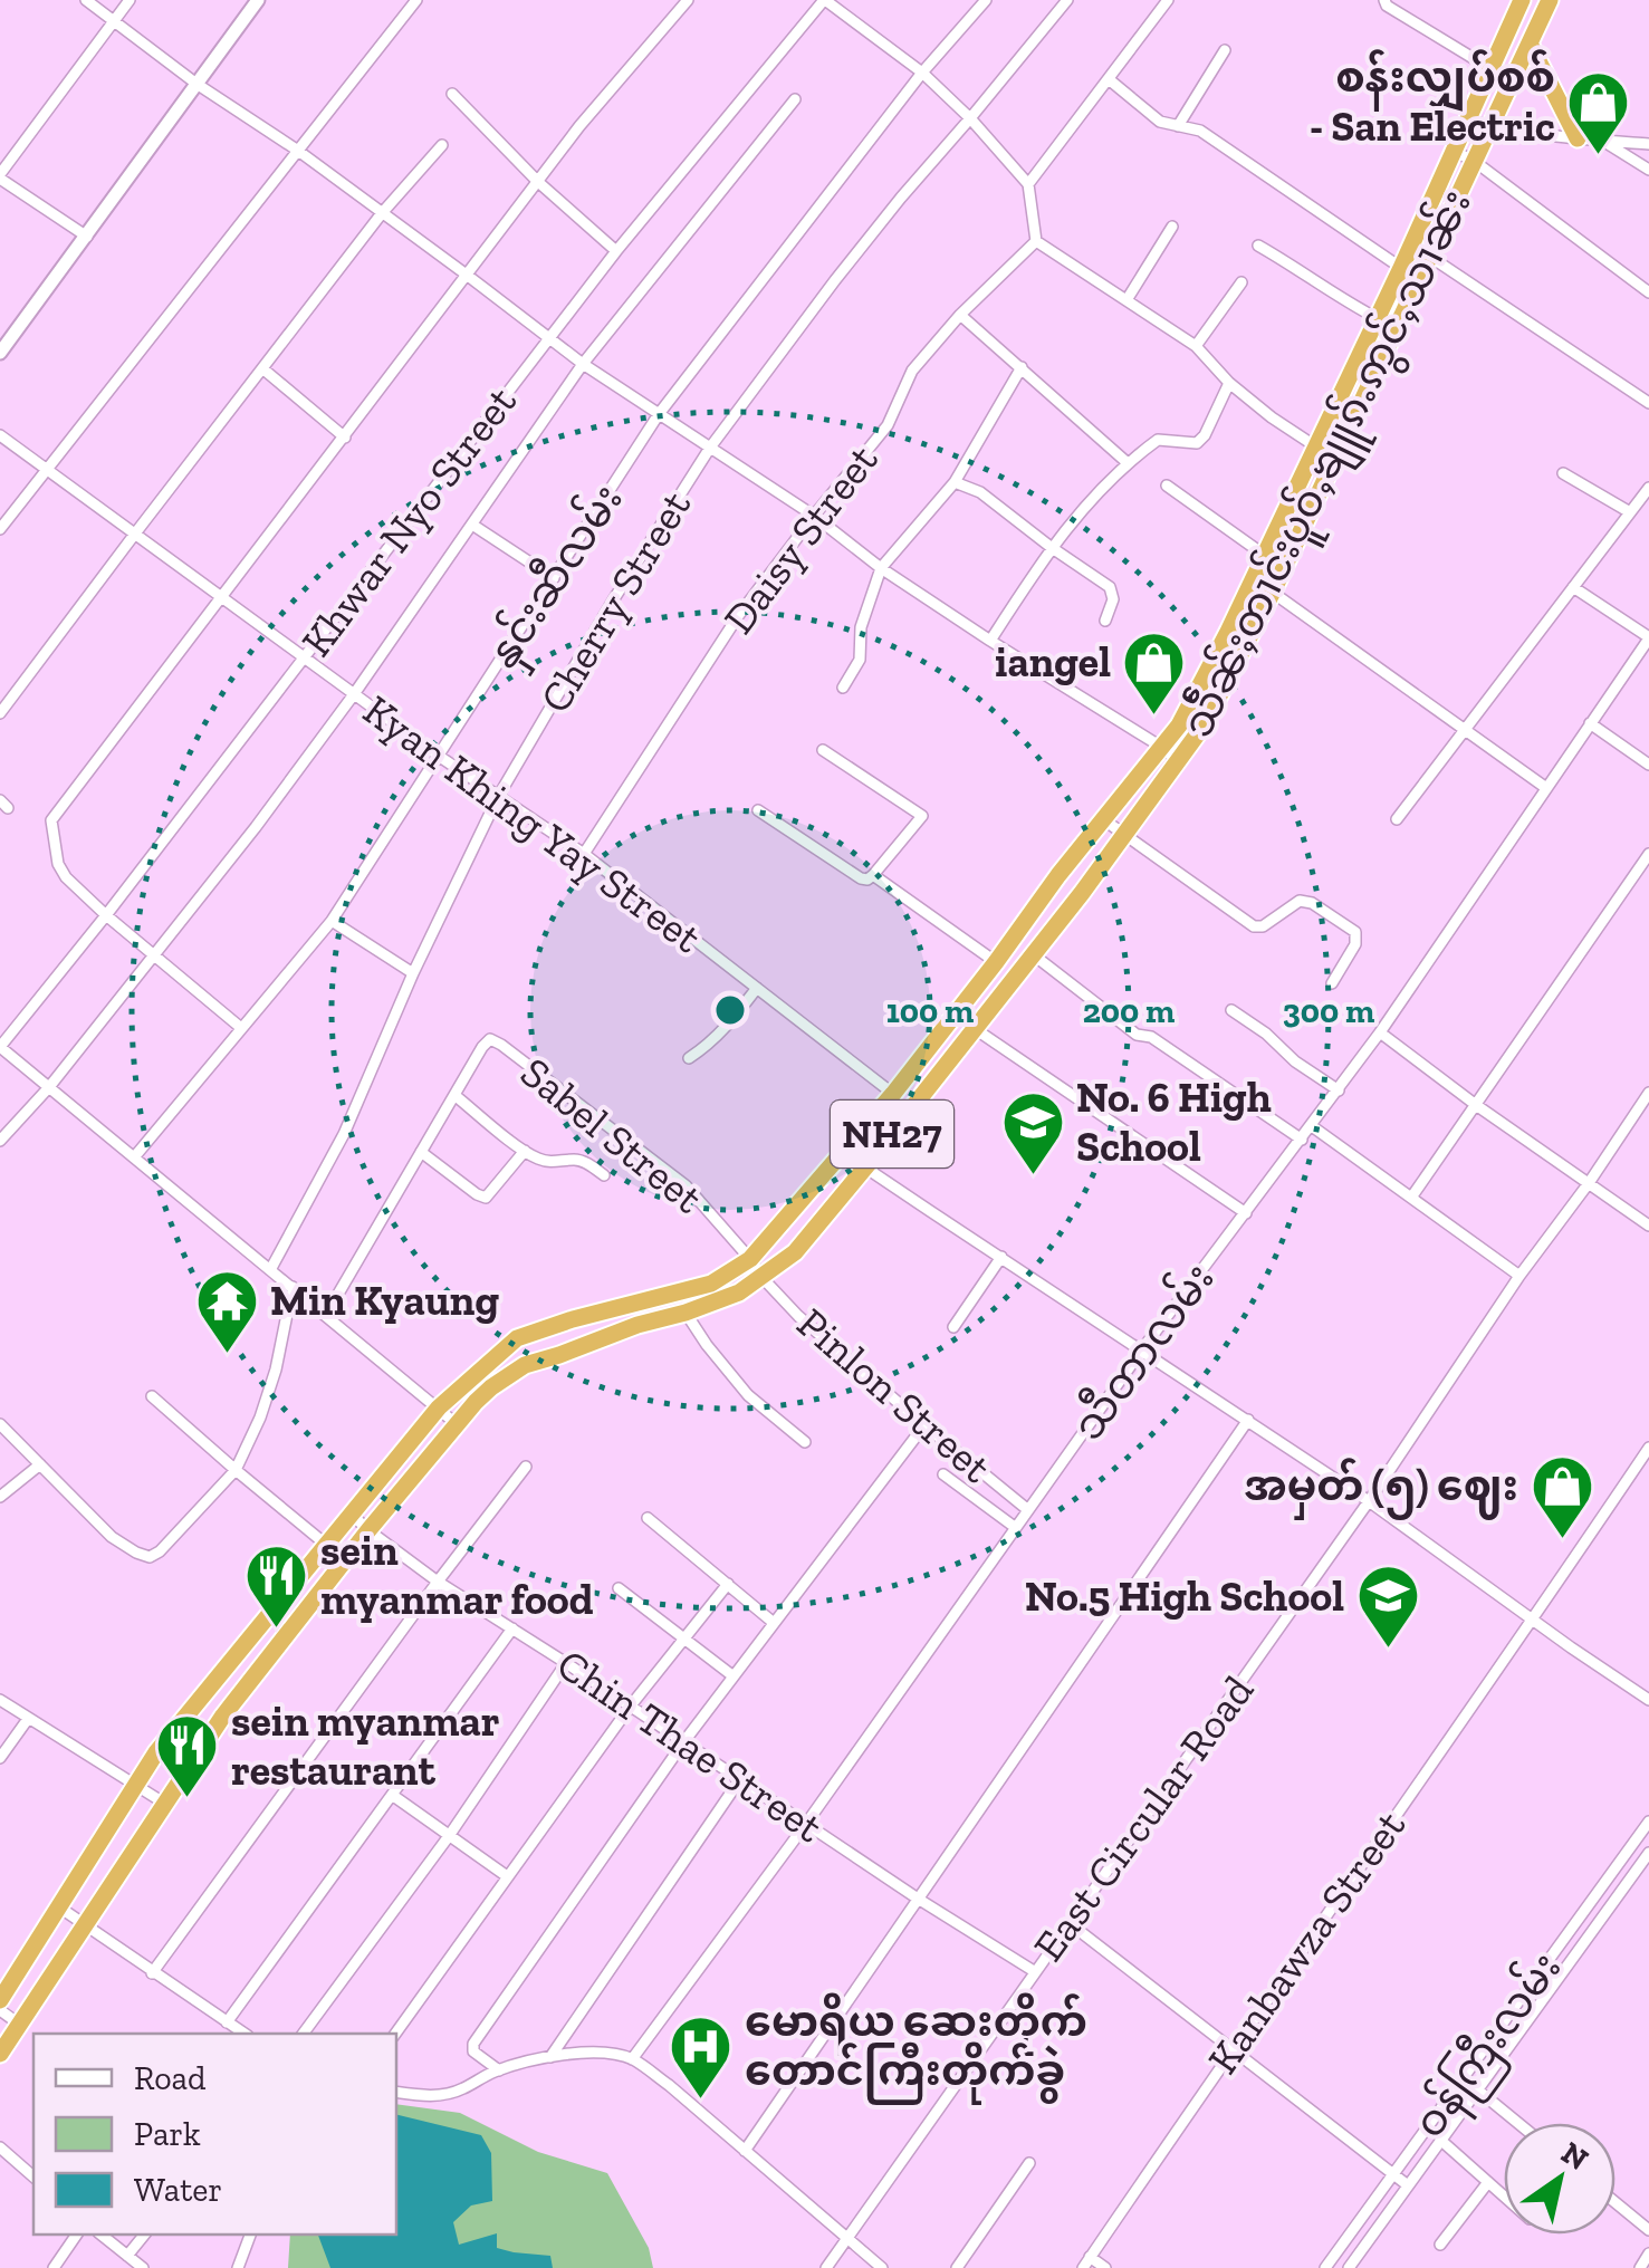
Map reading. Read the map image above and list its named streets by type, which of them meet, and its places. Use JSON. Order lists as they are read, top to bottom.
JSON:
{
  "streets": {
    "highway": ["သဵႅၼ်ႈတၢင်းပူဝ်ႇၶျူၵ်ႉဢွင်ႇသၢၼ်း", "NH27"],
    "street": [
      "Khwar Nyo Street",
      "Daisy Street",
      "နှင်းဆီလမ်း",
      "Cherry Street",
      "Kyan Khing Yay Street",
      "Sabel Street",
      "သီတာလမ်း",
      "Pinlon Street",
      "Chin Thae Street",
      "East Circular Road",
      "Kanbawza Street",
      "ဝန်ကြီးလမ်း"
    ]
  },
  "crossings": [
    ["သဵႅၼ်ႈတၢင်းပူဝ်ႇၶျူၵ်ႉဢွင်ႇသၢၼ်း", "Kyan Khing Yay Street"],
    ["သဵႅၼ်ႈတၢင်းပူဝ်ႇၶျူၵ်ႉဢွင်ႇသၢၼ်း", "Sabel Street"],
    ["သဵႅၼ်ႈတၢင်းပူဝ်ႇၶျူၵ်ႉဢွင်ႇသၢၼ်း", "Pinlon Street"],
    ["သဵႅၼ်ႈတၢင်းပူဝ်ႇၶျူၵ်ႉဢွင်ႇသၢၼ်း", "Chin Thae Street"],
    ["Khwar Nyo Street", "Kyan Khing Yay Street"],
    ["Daisy Street", "Kyan Khing Yay Street"],
    ["နှင်းဆီလမ်း", "Kyan Khing Yay Street"],
    ["Cherry Street", "Kyan Khing Yay Street"],
    ["Sabel Street", "Pinlon Street"],
    ["သီတာလမ်း", "Pinlon Street"],
    ["သီတာလမ်း", "Chin Thae Street"],
    ["Chin Thae Street", "East Circular Road"]
  ],
  "places": {
    "shop": ["စန်းလျှပ်စစ် - San Electric", "iangel", "အမှတ် (၅) ဈေး"],
    "school or university": ["No. 6 High School", "No.5 High School"],
    "temple": ["Min Kyaung"],
    "restaurant": ["sein myanmar food", "sein myanmar restaurant"],
    "hospital": ["မောရိယ ဆေးတိုက် တောင်ကြီးတိုက်ခွဲ"]
  },
  "legend": ["Road", "Park", "Water"],
  "north": "top right",
  "rings": ["100 m", "200 m", "300 m"]
}
